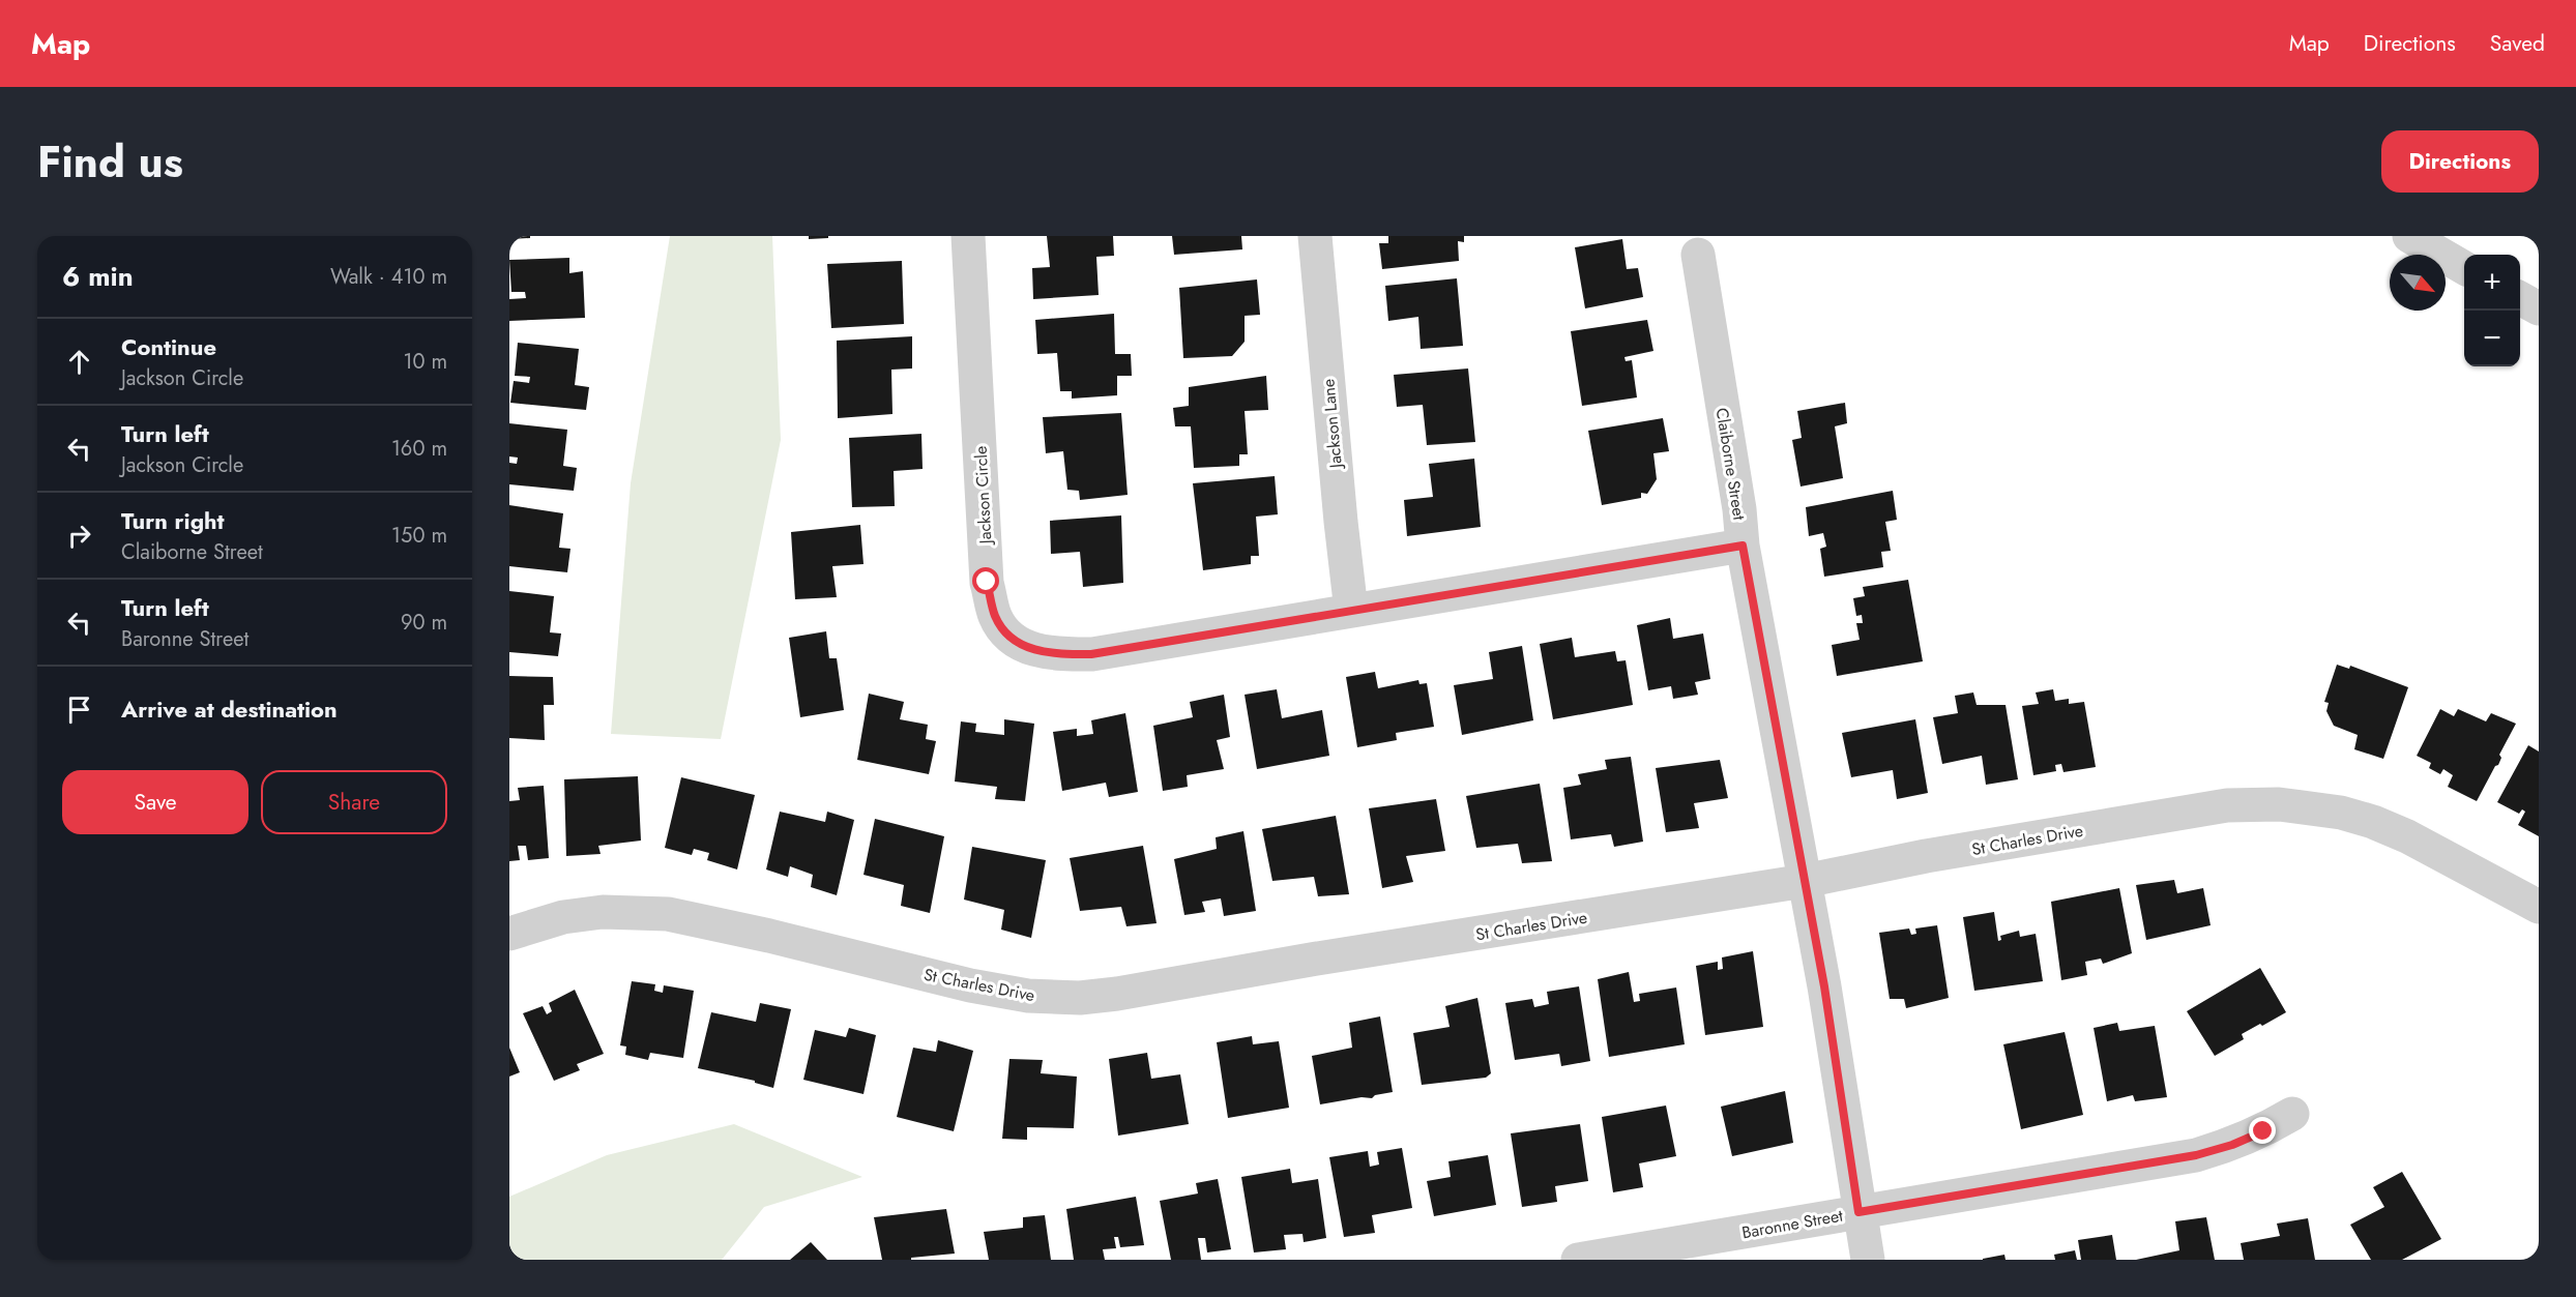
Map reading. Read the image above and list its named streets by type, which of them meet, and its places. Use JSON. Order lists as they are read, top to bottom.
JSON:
{
  "streets": {
    "street": [
      "Jackson Lane",
      "Claiborne Street",
      "Jackson Circle",
      "St Charles Drive",
      "Baronne Street"
    ]
  },
  "crossings": [
    ["Jackson Lane", "Jackson Circle"],
    ["Claiborne Street", "Jackson Circle"],
    ["Claiborne Street", "St Charles Drive"],
    ["Claiborne Street", "Baronne Street"]
  ],
  "north": "bottom right",
  "page": {
    "header": "Map",
    "nav": ["Map", "Directions", "Saved"],
    "title": "Find us",
    "buttons": [
      "Directions",
      ["Save", "Share"]
    ],
    "heading": ["6 min", "Walk · 410 m"],
    "map_buttons": ["+", "−"],
    "list": [
      ["Continue", "Jackson Circle", "10 m"],
      ["Turn left", "Jackson Circle", "160 m"],
      ["Turn right", "Claiborne Street", "150 m"],
      ["Turn left", "Baronne Street", "90 m"],
      "Arrive at destination"
    ]
  }
}
